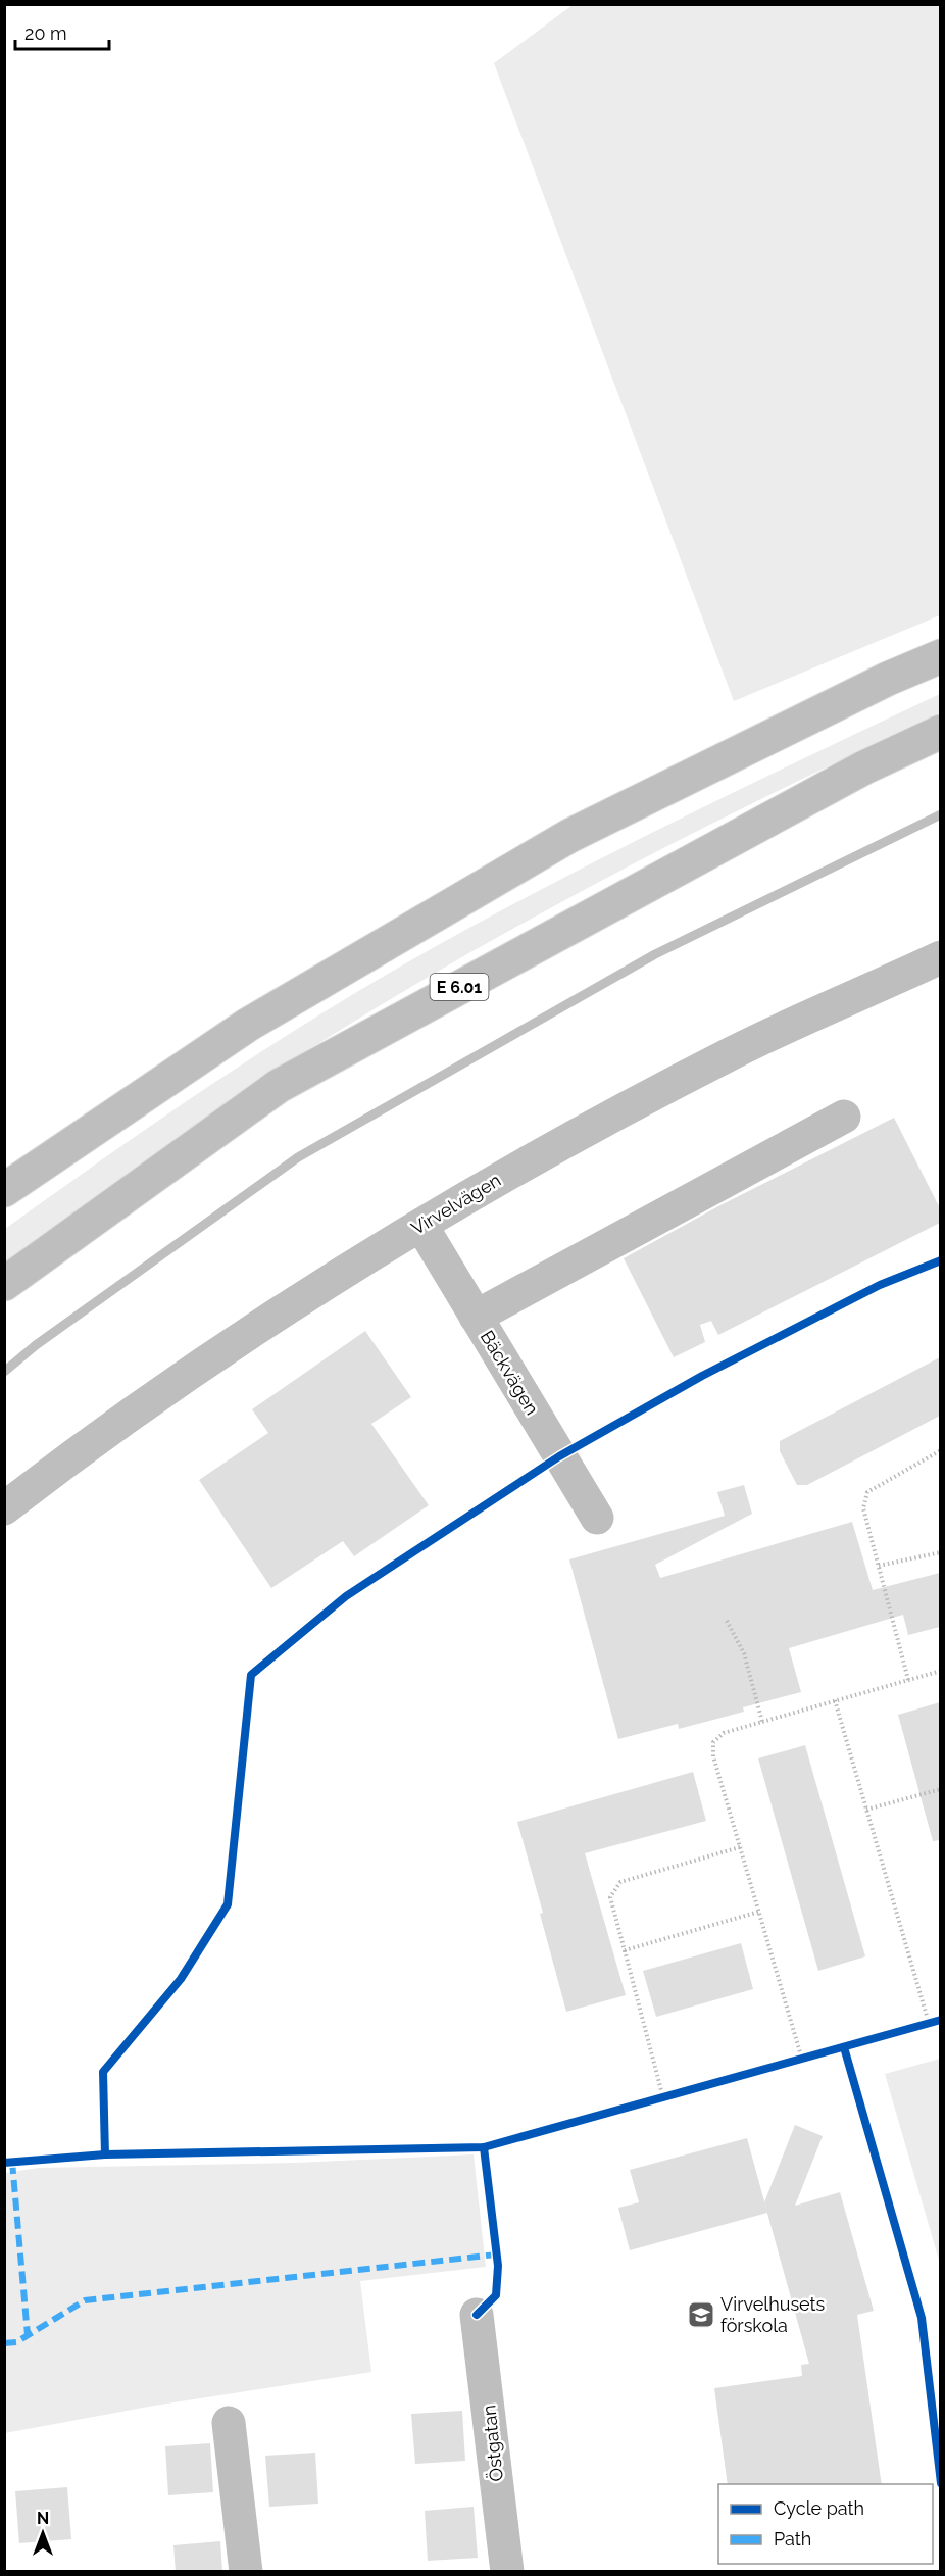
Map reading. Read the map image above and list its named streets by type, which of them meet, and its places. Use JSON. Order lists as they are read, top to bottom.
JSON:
{
  "streets": {
    "main road": [
      "E 6.01",
      "Virvelvägen",
      "Bäckvägen",
      "Östgatan"
    ]
  },
  "crossings": [
    ["Virvelvägen", "Bäckvägen"]
  ],
  "places": {
    "school or university": ["Virvelhusets förskola"]
  },
  "legend": ["Cycle path", "Path"],
  "scale_bar": "20 m",
  "north": "top"
}
